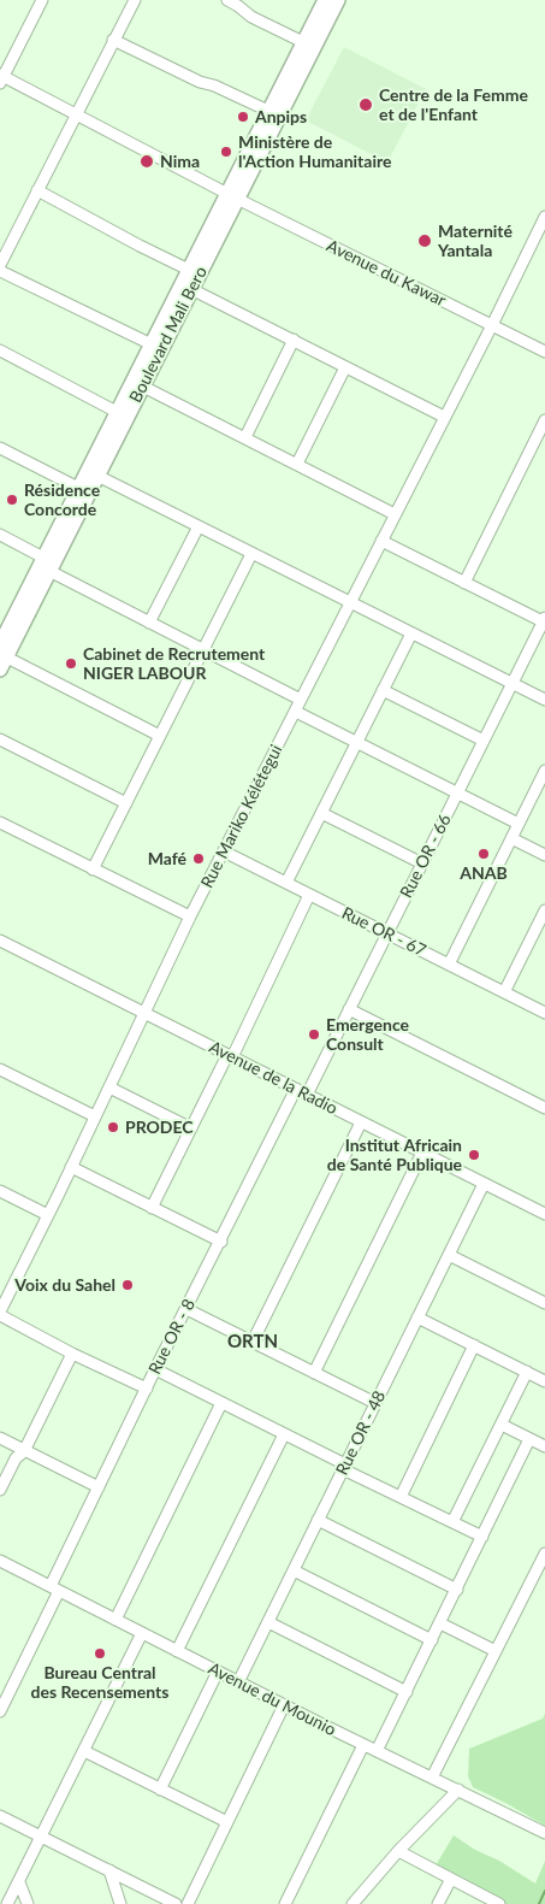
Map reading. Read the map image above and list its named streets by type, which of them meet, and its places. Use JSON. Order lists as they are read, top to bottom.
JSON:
{
  "streets": {
    "main road": ["Boulevard Mali Bero"],
    "street": [
      "Avenue du Kawar",
      "Rue Mariko Kélétegui",
      "Rue OR - 66",
      "Rue OR - 67",
      "Avenue de la Radio",
      "Rue OR - 8",
      "Rue OR - 48",
      "Avenue du Mounio"
    ]
  },
  "crossings": [
    ["Avenue du Kawar", "Boulevard Mali Bero"],
    ["Avenue du Kawar", "Rue Mariko Kélétegui"],
    ["Rue Mariko Kélétegui", "Rue OR - 67"],
    ["Rue Mariko Kélétegui", "Avenue de la Radio"],
    ["Rue OR - 66", "Rue OR - 67"],
    ["Rue OR - 66", "Avenue de la Radio"],
    ["Rue OR - 66", "Rue OR - 8"],
    ["Avenue de la Radio", "Rue OR - 8"],
    ["Avenue de la Radio", "Rue OR - 48"],
    ["Rue OR - 8", "Avenue du Mounio"],
    ["Rue OR - 48", "Avenue du Mounio"]
  ],
  "districts": ["ORTN"],
  "places": [
    "Centre de la Femme et de l'Enfant",
    "Anpips",
    "Ministère de l'Action Humanitaire",
    "Nima",
    "Maternité Yantala",
    "Résidence Concorde",
    "Cabinet de Recrutement NIGER LABOUR",
    "ANAB",
    "Mafé",
    "Emergence Consult",
    "PRODEC",
    "Institut Africain de Santé Publique",
    "Voix du Sahel",
    "Bureau Central des Recensements"
  ]
}
